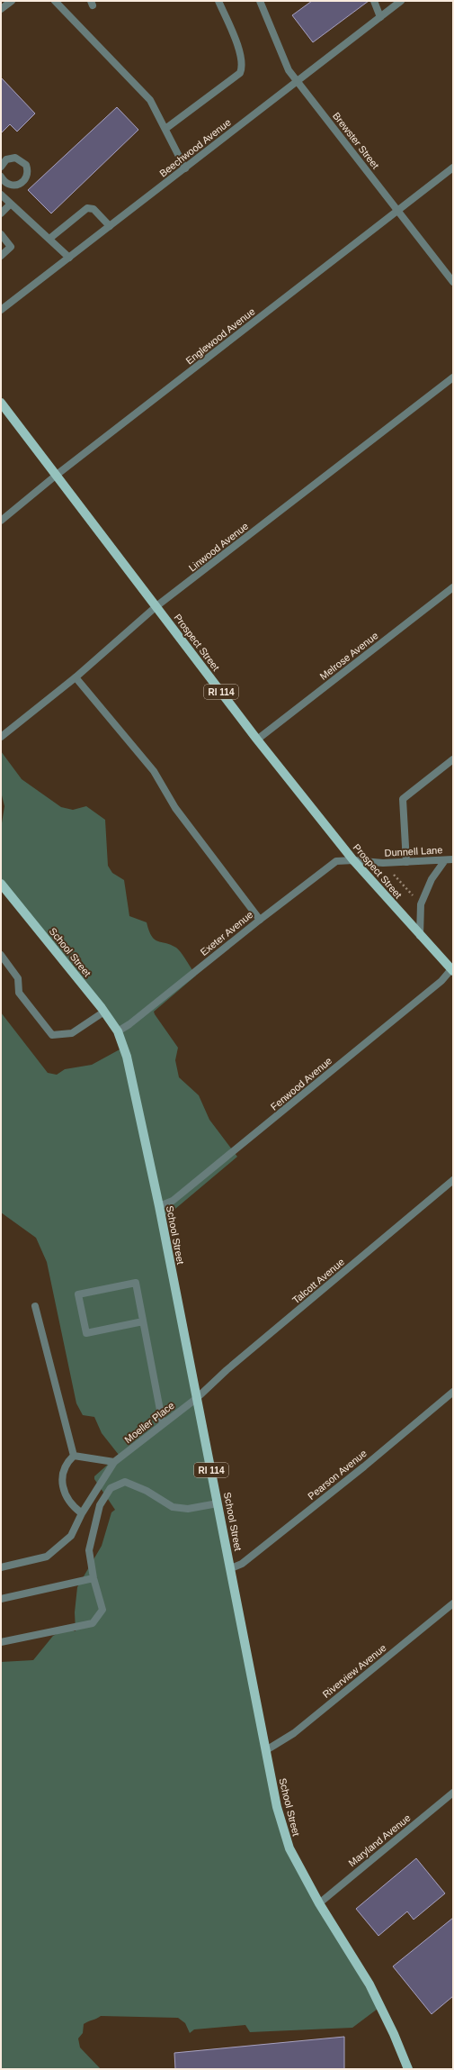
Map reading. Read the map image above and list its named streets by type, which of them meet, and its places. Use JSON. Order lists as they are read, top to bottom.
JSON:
{
  "streets": {
    "main road": ["Prospect Street", "RI 114", "School Street"],
    "street": [
      "Brewster Street",
      "Beechwood Avenue",
      "Englewood Avenue",
      "Linwood Avenue",
      "Melrose Avenue",
      "Dunnell Lane",
      "Exeter Avenue",
      "Fenwood Avenue",
      "Talcott Avenue",
      "Moeller Place",
      "Pearson Avenue",
      "Riverview Avenue",
      "Maryland Avenue"
    ]
  },
  "crossings": [
    ["Brewster Street", "Beechwood Avenue"],
    ["Brewster Street", "Englewood Avenue"],
    ["Englewood Avenue", "Prospect Street"],
    ["Linwood Avenue", "Prospect Street"],
    ["Prospect Street", "Melrose Avenue"],
    ["Prospect Street", "Dunnell Lane"],
    ["Prospect Street", "Exeter Avenue"],
    ["Prospect Street", "Fenwood Avenue"],
    ["Dunnell Lane", "Exeter Avenue"],
    ["Exeter Avenue", "School Street"],
    ["School Street", "Fenwood Avenue"],
    ["School Street", "Talcott Avenue"],
    ["School Street", "Moeller Place"],
    ["School Street", "Pearson Avenue"],
    ["School Street", "Riverview Avenue"],
    ["School Street", "Maryland Avenue"],
    ["Talcott Avenue", "Moeller Place"]
  ]
}
